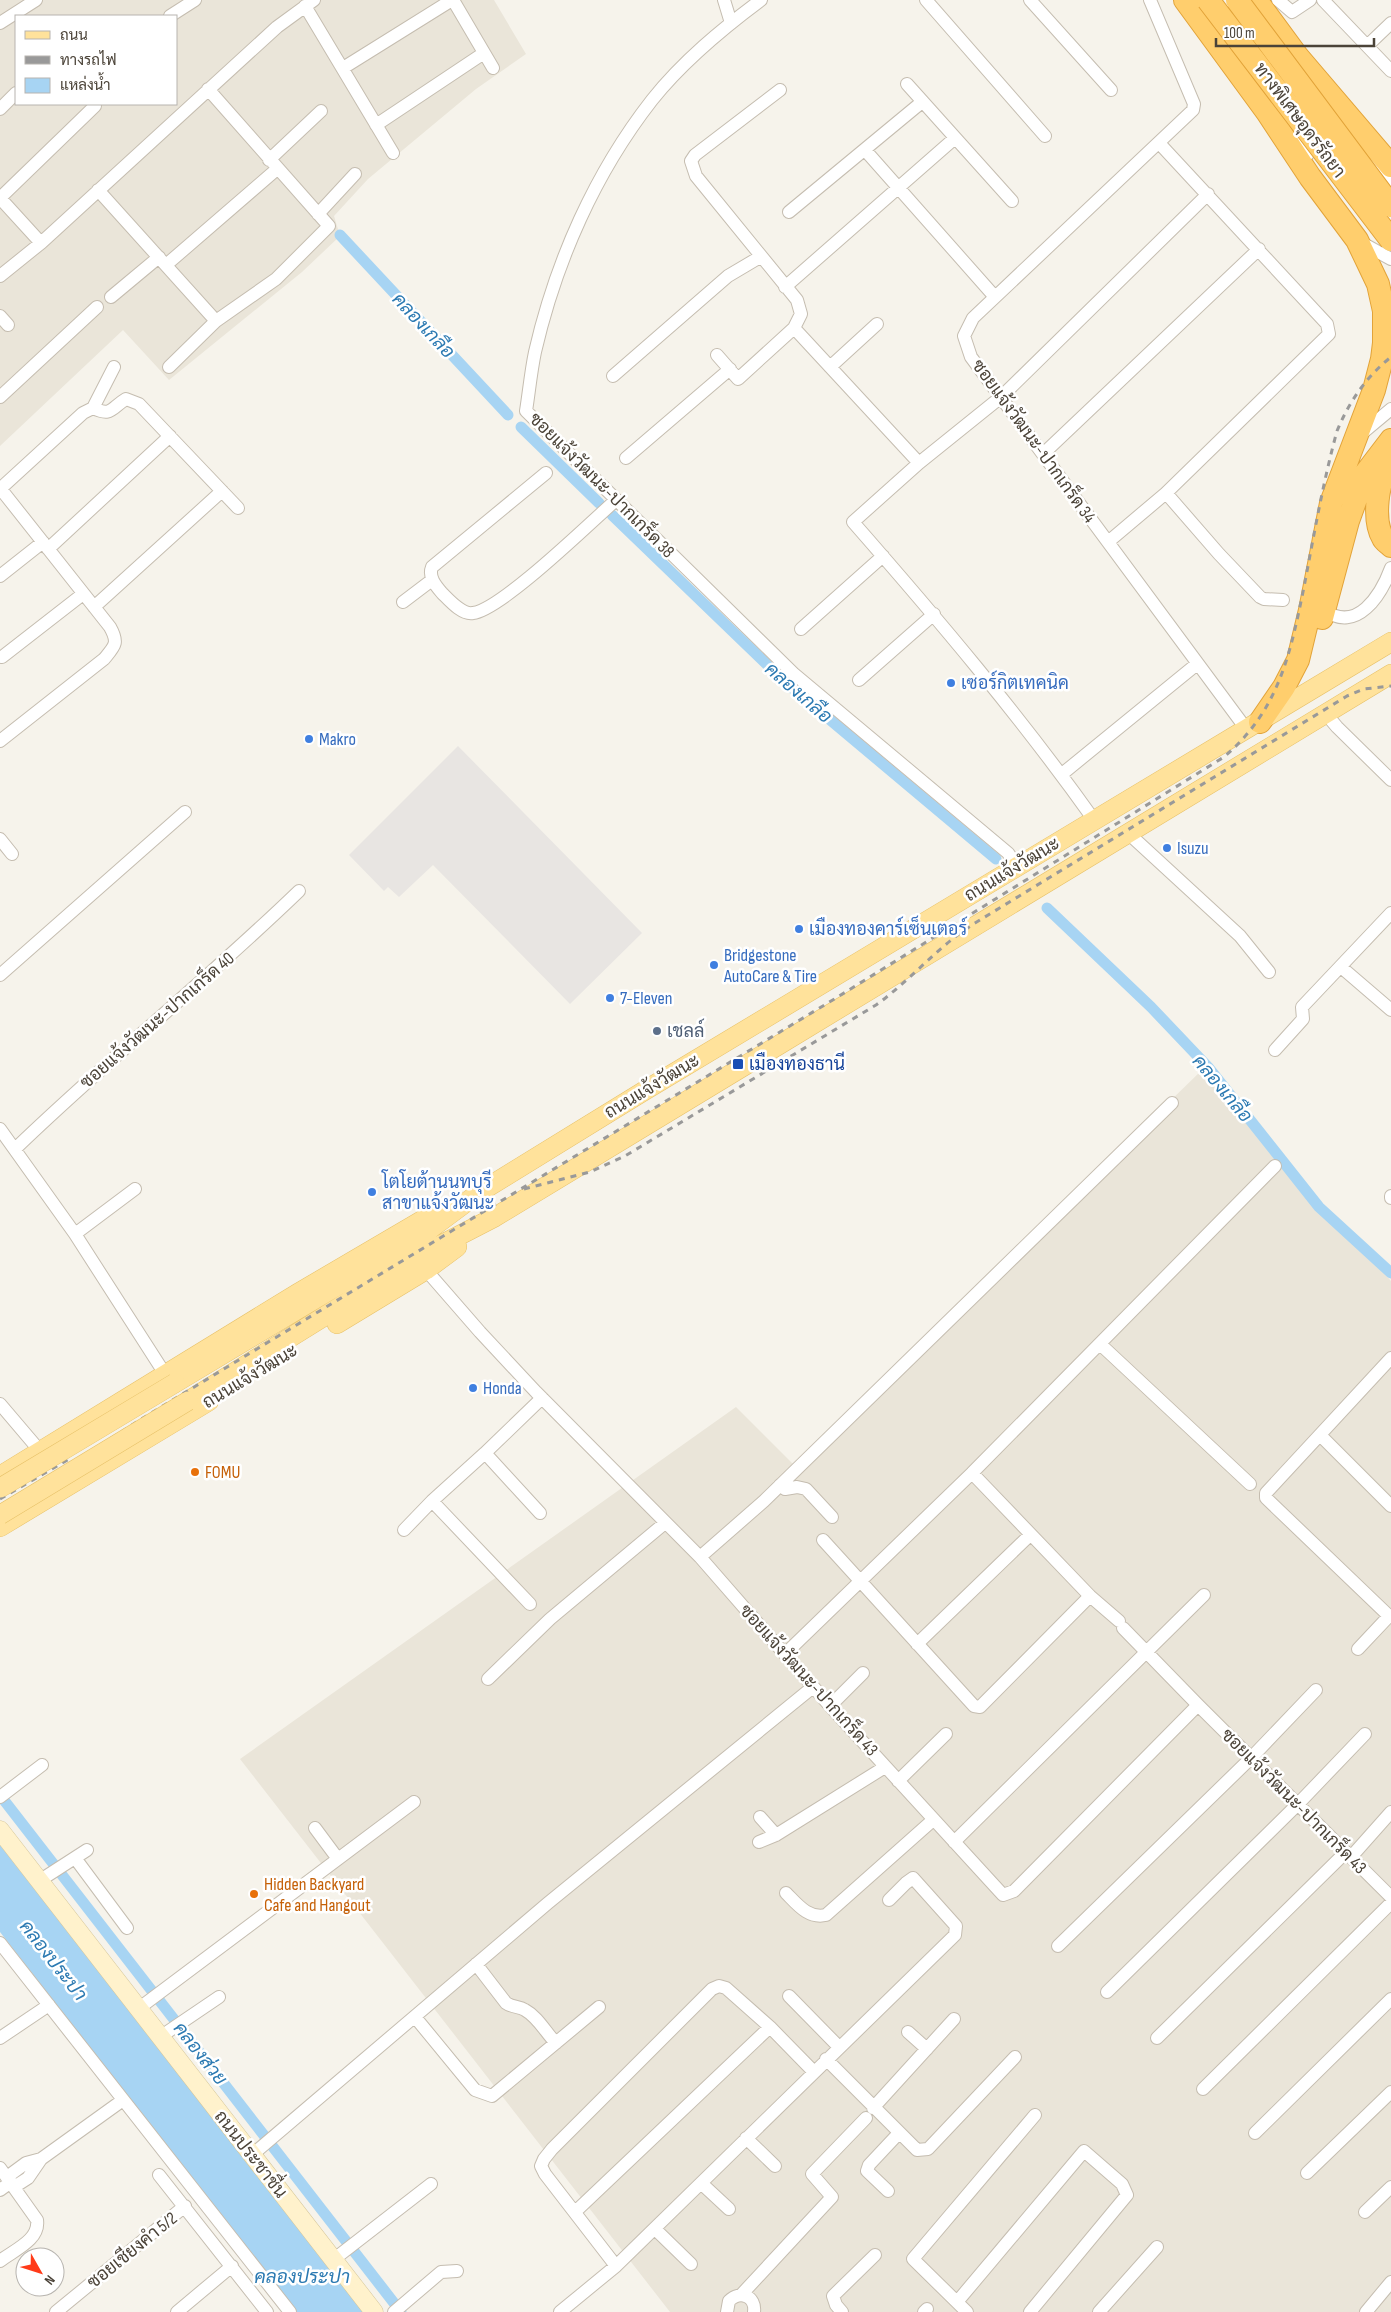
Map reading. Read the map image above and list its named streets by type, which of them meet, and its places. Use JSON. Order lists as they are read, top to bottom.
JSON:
{
  "streets": {
    "highway": ["ทางพิเศษอุดรรัถยา"],
    "main road": ["ถนนแจ้งวัฒนะ"],
    "street": [
      "ซอยแจ้งวัฒนะ-ปากเกร็ด 34",
      "ซอยแจ้งวัฒนะ-ปากเกร็ด 38",
      "ซอยแจ้งวัฒนะ-ปากเกร็ด 40",
      "ซอยแจ้งวัฒนะ-ปากเกร็ด 43",
      "ถนนประชาชื่น",
      "ซอยเชียงคำ 5/2"
    ]
  },
  "crossings": [
    ["ซอยแจ้งวัฒนะ-ปากเกร็ด 34", "ถนนแจ้งวัฒนะ"],
    ["ซอยแจ้งวัฒนะ-ปากเกร็ด 38", "ถนนแจ้งวัฒนะ"],
    ["ถนนแจ้งวัฒนะ", "ซอยแจ้งวัฒนะ-ปากเกร็ด 43"]
  ],
  "water": ["คลองเกลือ", "คลองประปา", "คลองส่วย"],
  "places": {
    "other": [
      "เซอร์กิตเทคนิค",
      "Makro",
      "Isuzu",
      "เมืองทองคาร์เซ็นเตอร์",
      "Bridgestone AutoCare & Tire",
      "7-Eleven",
      "เชลล์",
      "โตโยต้านนทบุรี สาขาแจ้งวัฒนะ",
      "Honda",
      "FOMU",
      "Hidden Backyard Cafe and Hangout"
    ],
    "transit": ["เมืองทองธานี"]
  },
  "legend": ["ถนน", "ทางรถไฟ", "แหล่งน้ำ"],
  "scale_bar": "100 m",
  "north": "bottom right"
}
